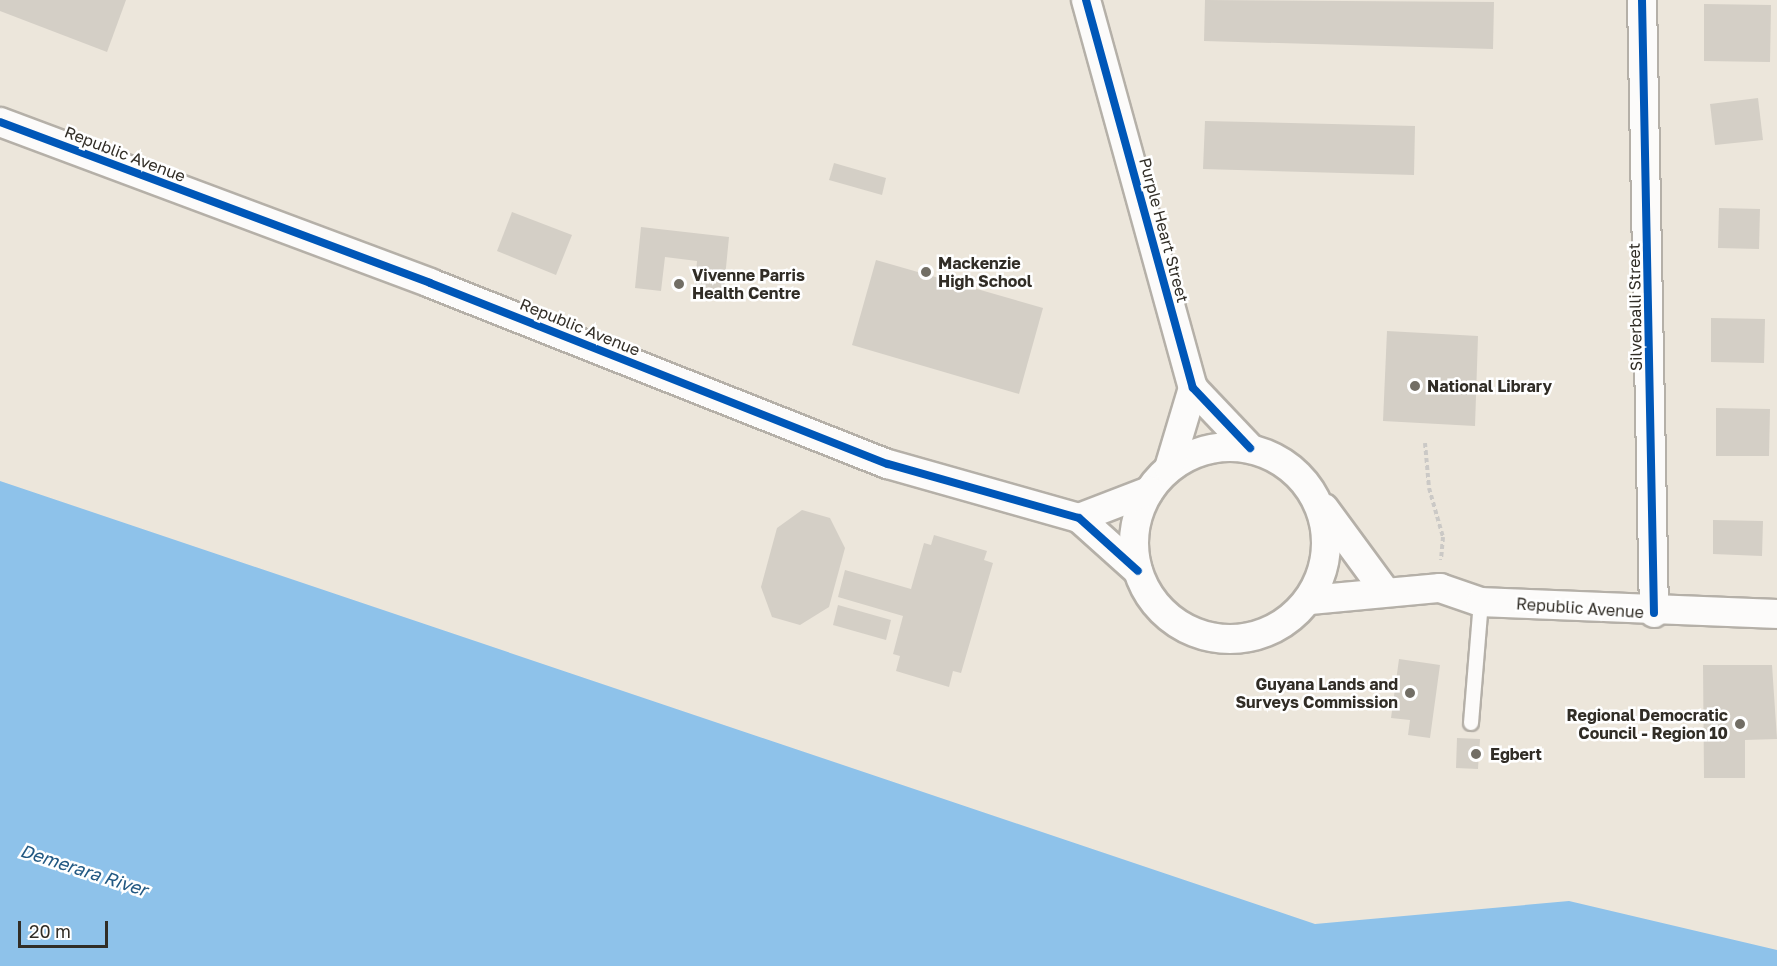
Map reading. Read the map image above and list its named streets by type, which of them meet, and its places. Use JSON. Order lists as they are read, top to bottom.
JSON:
{
  "streets": {
    "street": ["Republic Avenue", "Purple Heart Street", "Silverballi Street"]
  },
  "crossings": [
    ["Republic Avenue", "Purple Heart Street"],
    ["Republic Avenue", "Silverballi Street"]
  ],
  "water": ["Demerara River"],
  "places": [
    "Mackenzie High School",
    "Vivenne Parris Health Centre",
    "National Library",
    "Guyana Lands and Surveys Commission",
    "Regional Democratic Council - Region 10",
    "Egbert"
  ],
  "scale_bar": "20 m"
}
